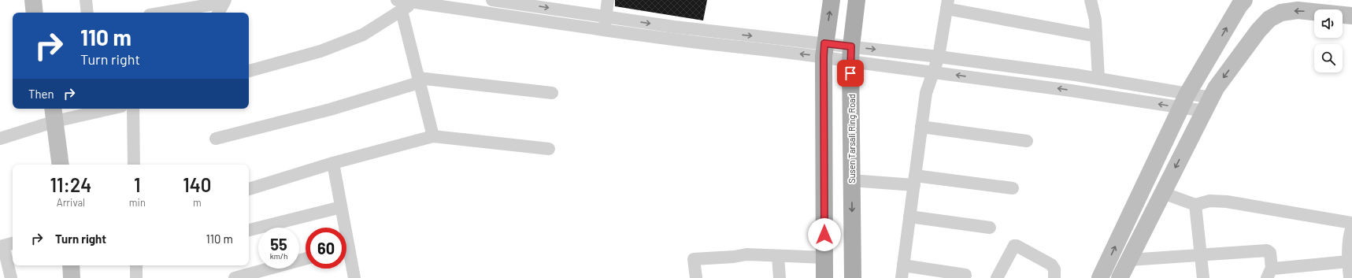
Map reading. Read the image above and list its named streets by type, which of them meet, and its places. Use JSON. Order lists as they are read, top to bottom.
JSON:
{
  "streets": {
    "main road": ["Susen Tarsali Ring Road"]
  },
  "page": {
    "turn": ["110 m", "Turn right"],
    "then": "Then",
    "eta": [
      "11:24",
      "Arrival",
      "1",
      "min",
      "140",
      "m"
    ],
    "list": [
      {
        "name": "Turn right",
        "value": "110 m"
      }
    ],
    "speed": "55 km/h",
    "limit": "60"
  }
}
